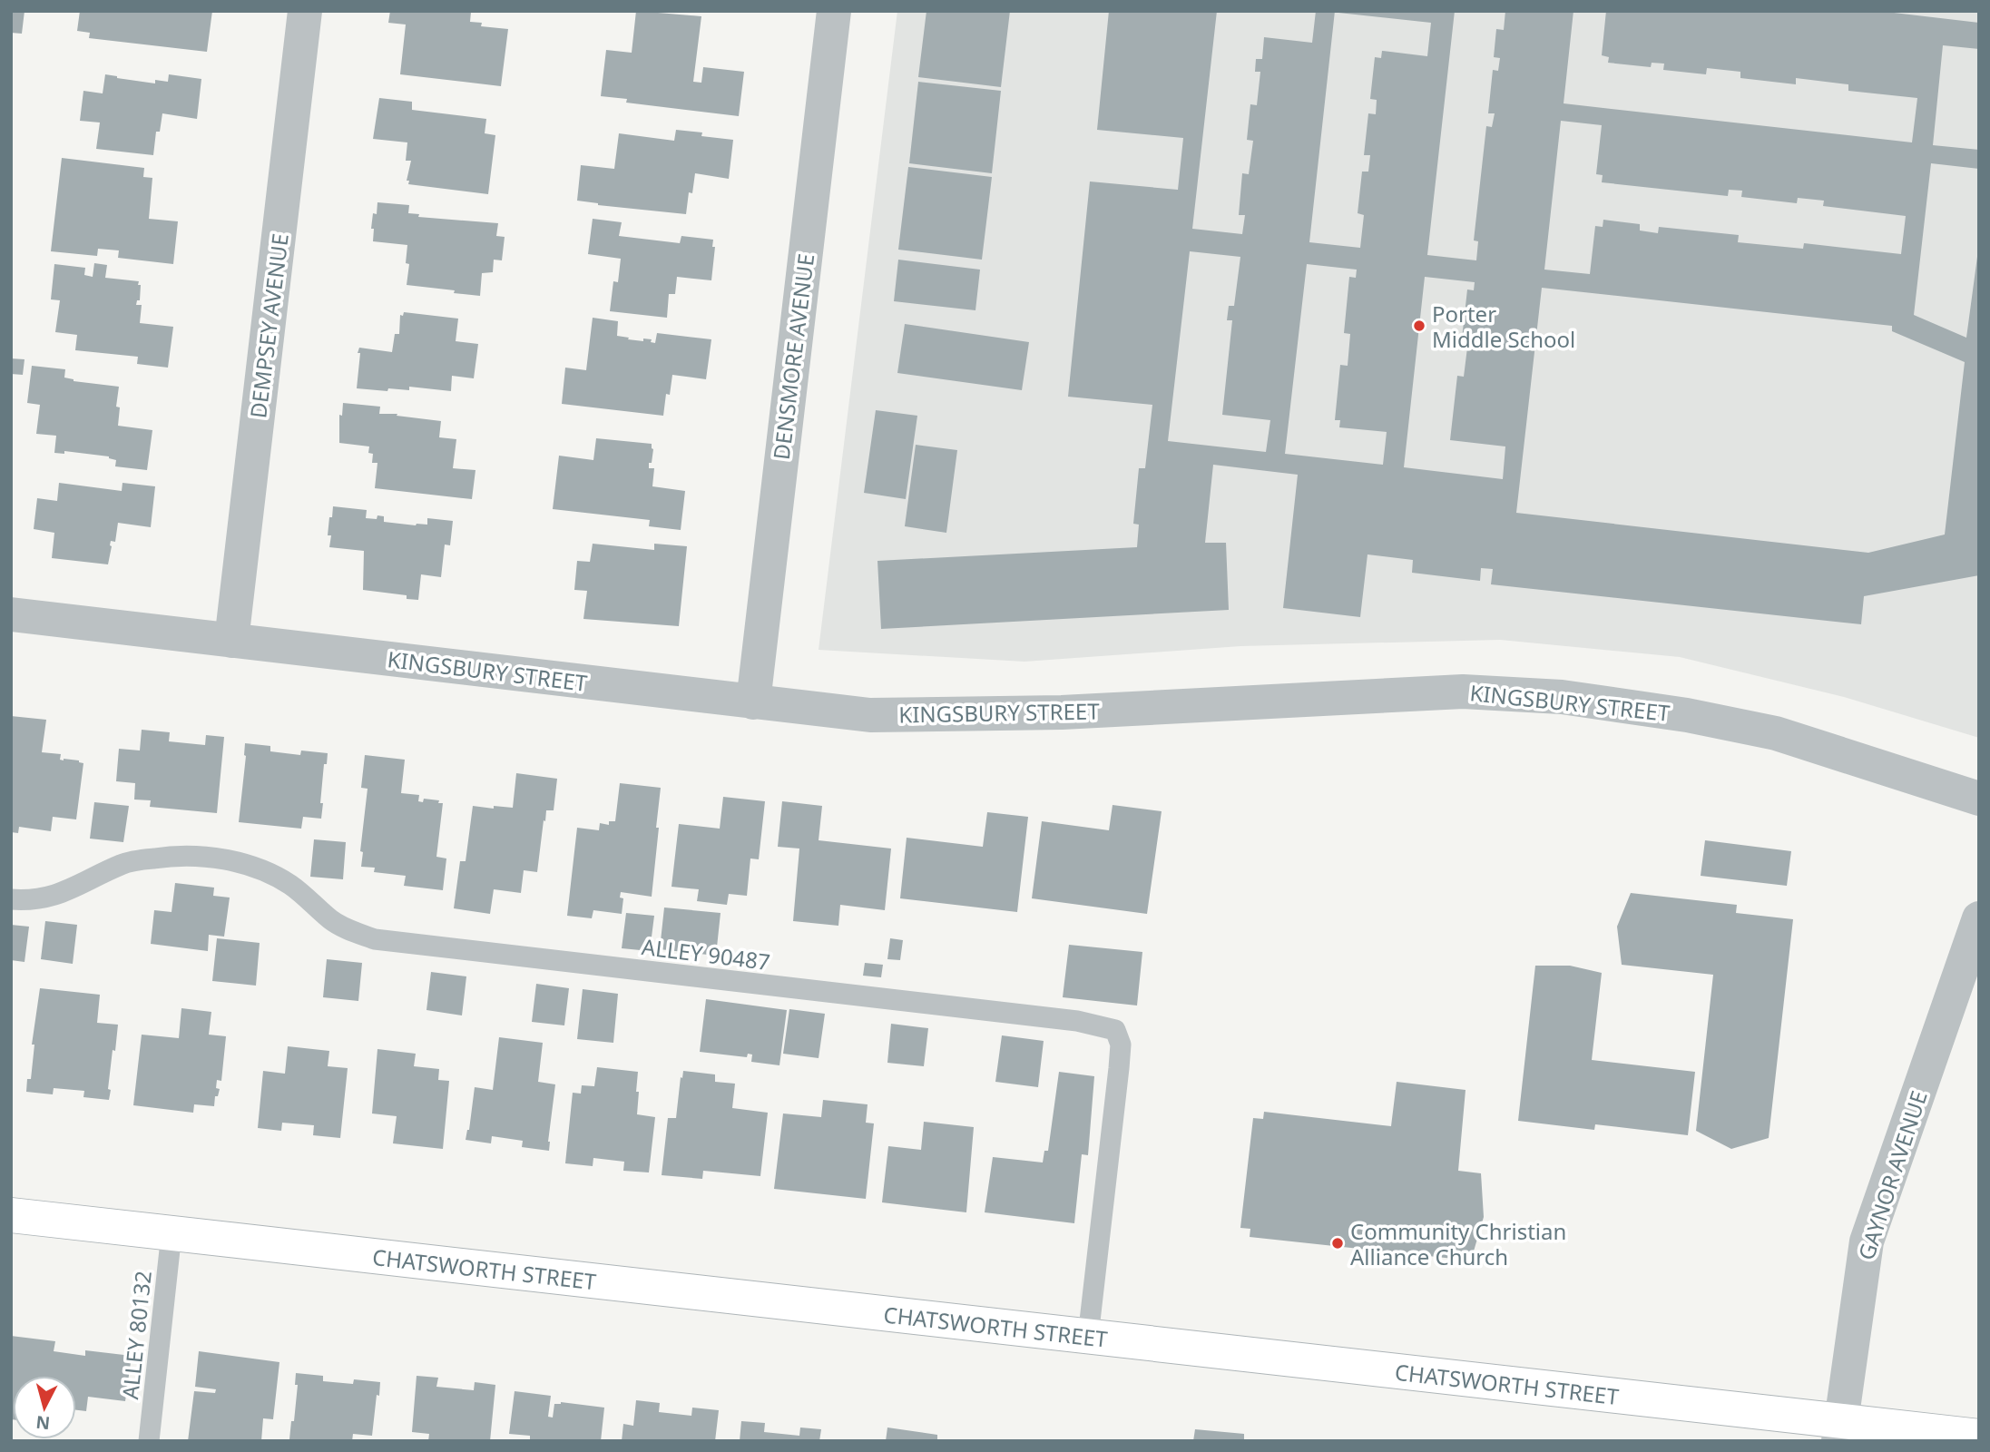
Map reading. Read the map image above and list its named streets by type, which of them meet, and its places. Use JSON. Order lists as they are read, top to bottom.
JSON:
{
  "streets": {
    "main road": ["CHATSWORTH STREET"],
    "street": [
      "DEMPSEY AVENUE",
      "DENSMORE AVENUE",
      "KINGSBURY STREET",
      "GAYNOR AVENUE"
    ],
    "lane": ["ALLEY 90487", "ALLEY 80132"]
  },
  "crossings": [
    ["DEMPSEY AVENUE", "KINGSBURY STREET"],
    ["DENSMORE AVENUE", "KINGSBURY STREET"],
    ["ALLEY 90487", "CHATSWORTH STREET"],
    ["GAYNOR AVENUE", "CHATSWORTH STREET"],
    ["CHATSWORTH STREET", "ALLEY 80132"]
  ],
  "places": ["Porter Middle School", "Community Christian Alliance Church"],
  "north": "bottom"
}
